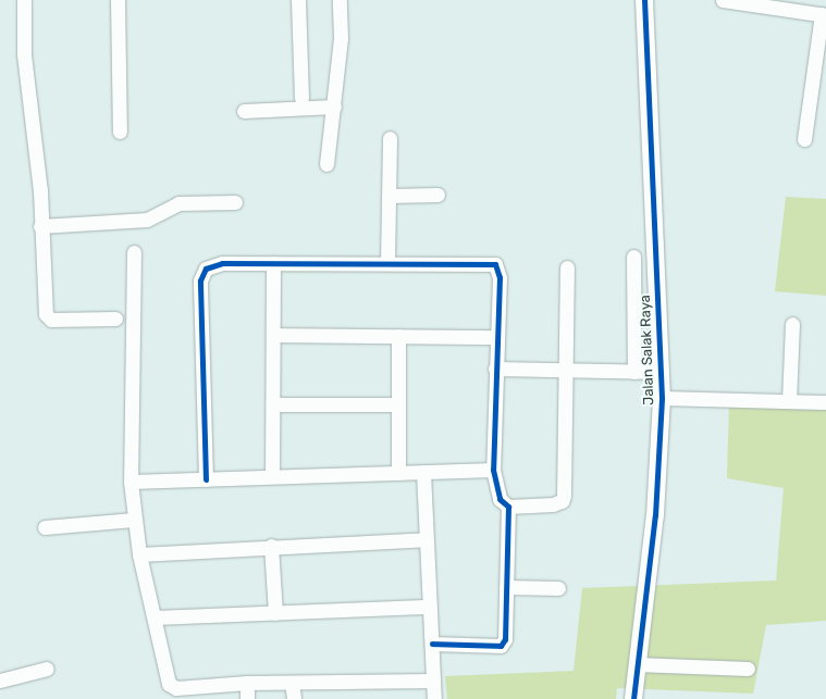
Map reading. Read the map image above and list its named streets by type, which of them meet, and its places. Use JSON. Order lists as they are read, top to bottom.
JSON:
{
  "streets": {
    "street": ["Jalan Salak Raya"]
  }
}
